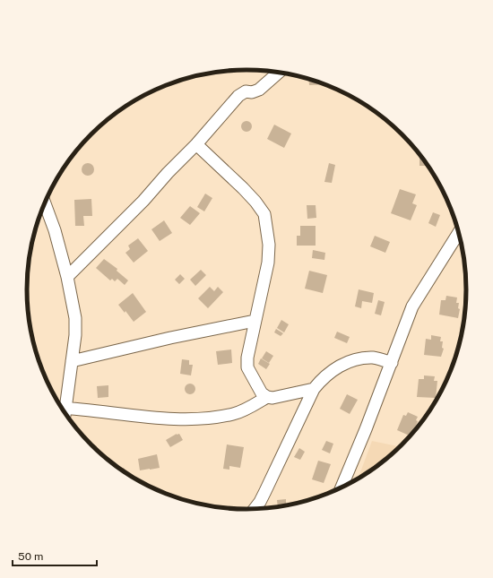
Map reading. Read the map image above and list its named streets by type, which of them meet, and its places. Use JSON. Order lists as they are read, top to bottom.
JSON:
{
  "scale_bar": "50 m"
}
